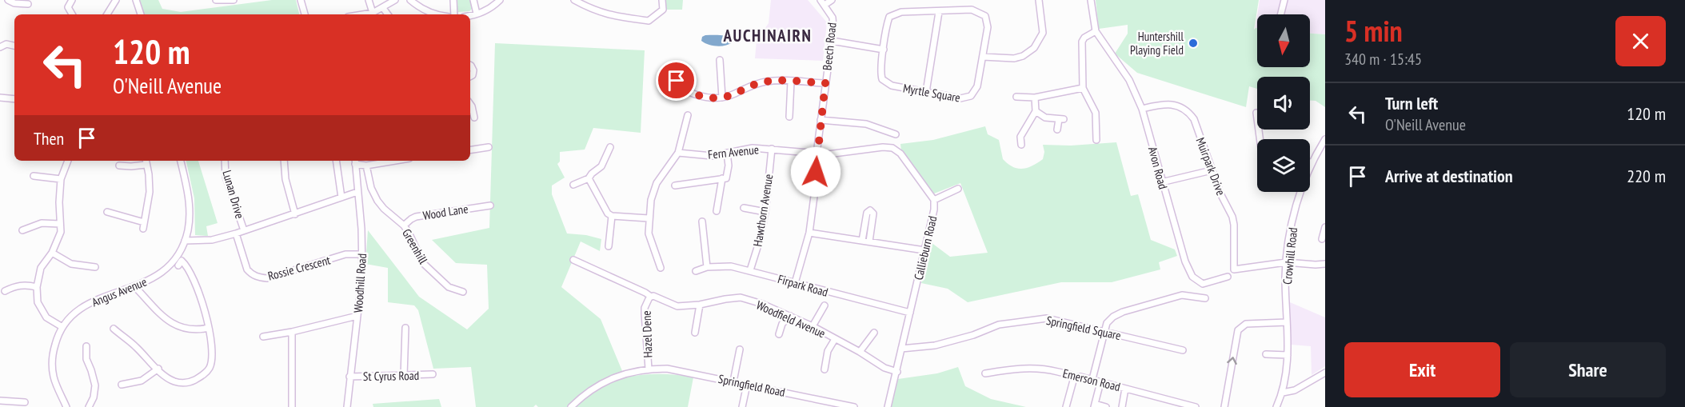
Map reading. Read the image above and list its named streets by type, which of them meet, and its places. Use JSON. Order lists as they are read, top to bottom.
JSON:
{
  "streets": {
    "street": [
      "Beech Road",
      "Myrtle Square",
      "Fern Avenue",
      "Muirpark Drive",
      "Avon Road",
      "Lunan Drive",
      "Hawthorn Avenue",
      "Wood Lane",
      "Greenhill",
      "Callieburn Road",
      "Crowhill Road",
      "Rossie Crescent",
      "Woodhill Road",
      "Firpark Road",
      "Angus Avenue",
      "Woodfield Avenue",
      "Springfield Square",
      "Hazel Dene",
      "St Cyrus Road",
      "Emerson Road",
      "Springfield Road"
    ]
  },
  "crossings": [
    ["Beech Road", "Fern Avenue"],
    ["Beech Road", "Callieburn Road"],
    ["Beech Road", "Firpark Road"],
    ["Fern Avenue", "Hawthorn Avenue"],
    ["Fern Avenue", "Callieburn Road"],
    ["Muirpark Drive", "Avon Road"],
    ["Muirpark Drive", "Crowhill Road"],
    ["Hawthorn Avenue", "Firpark Road"],
    ["Wood Lane", "Greenhill"],
    ["Callieburn Road", "Firpark Road"],
    ["Callieburn Road", "Woodfield Avenue"],
    ["Callieburn Road", "Springfield Square"],
    ["Rossie Crescent", "Woodhill Road"],
    ["Woodhill Road", "St Cyrus Road"],
    ["Woodfield Avenue", "Hazel Dene"],
    ["Hazel Dene", "Springfield Road"]
  ],
  "districts": ["AUCHINAIRN"],
  "places": ["Huntershill Playing Field"],
  "north": "bottom",
  "page": {
    "heading": ["5 min", "340 m · 15:45"],
    "turn": ["120 m", "O'Neill Avenue"],
    "list": [
      {
        "name": "Turn left",
        "note": "O'Neill Avenue",
        "value": "120 m"
      },
      {
        "name": "Arrive at destination",
        "value": "220 m"
      }
    ],
    "then": "Then",
    "buttons": ["Exit", "Share"]
  }
}
